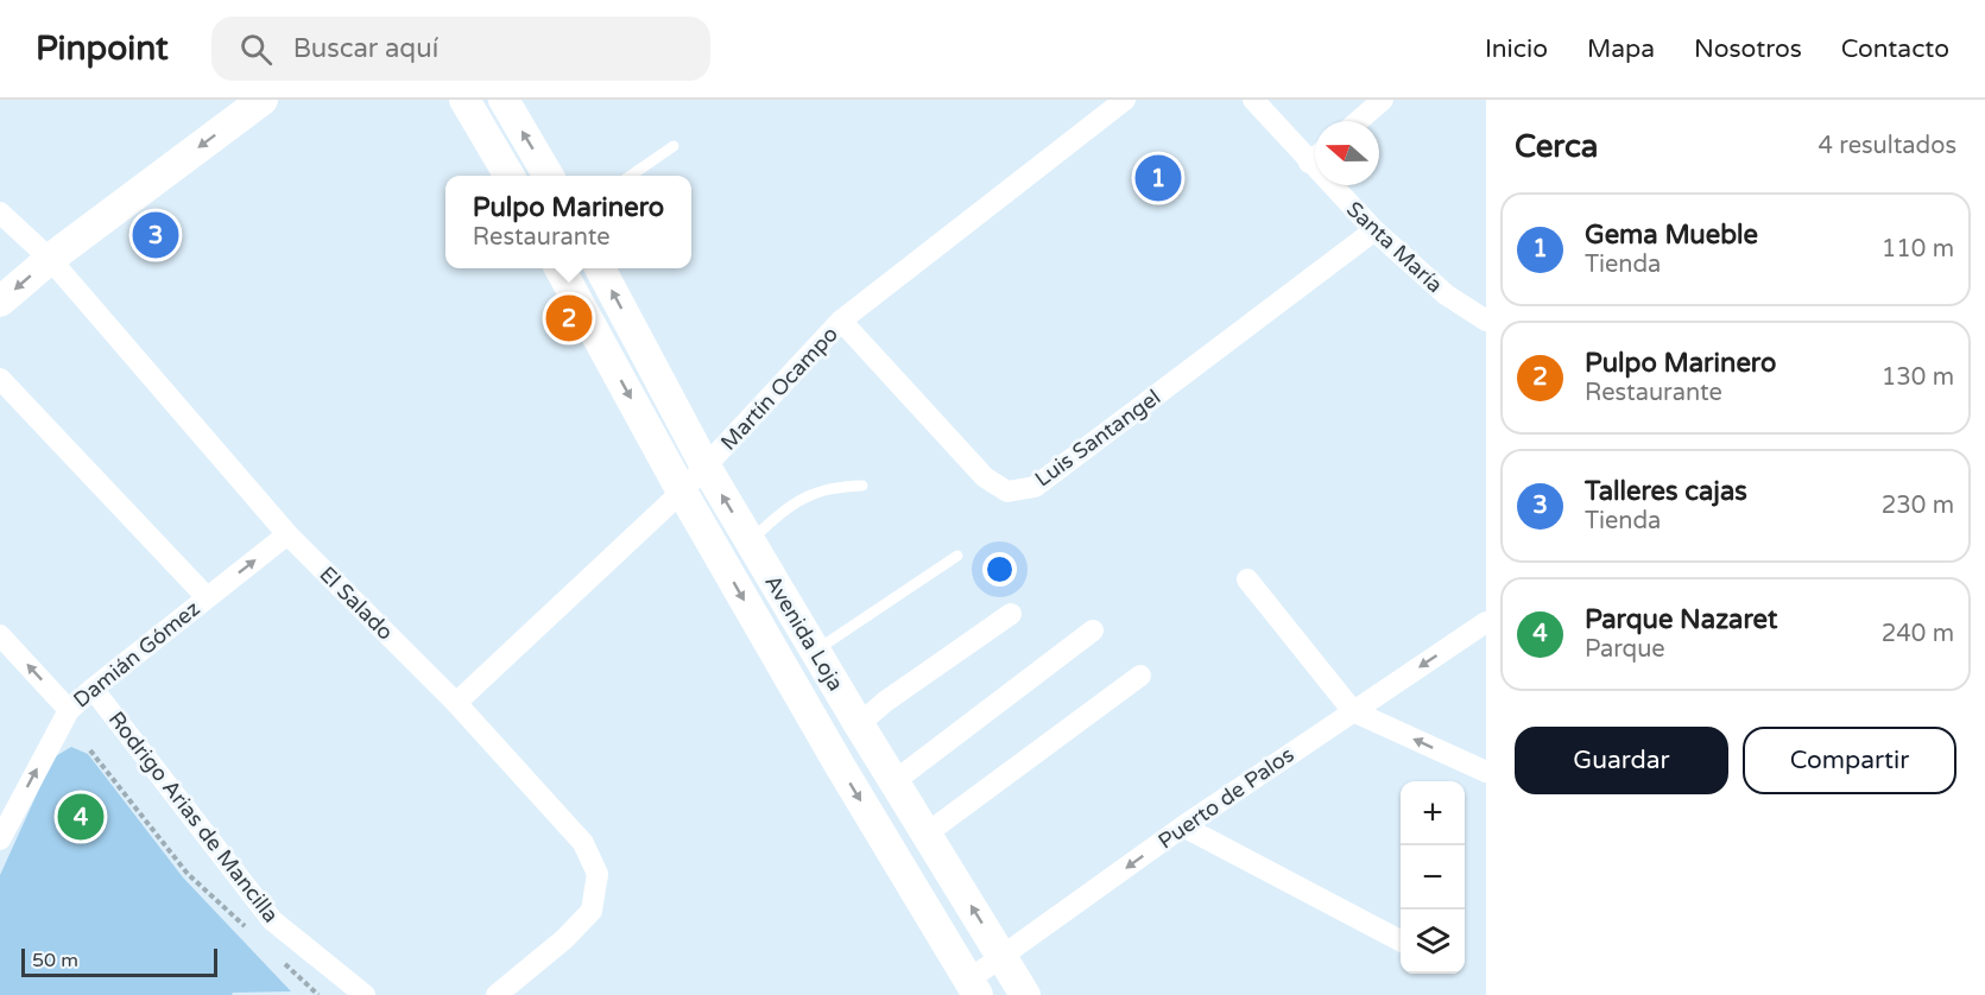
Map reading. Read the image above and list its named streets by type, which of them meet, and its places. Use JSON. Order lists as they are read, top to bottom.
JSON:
{
  "streets": {
    "main road": ["Avenida Loja"],
    "street": [
      "Santa María",
      "Martín Ocampo",
      "Luis Santangel",
      "El Salado",
      "Damián Gómez",
      "Puerto de Palos",
      "Rodrigo Arias de Mancilla"
    ]
  },
  "crossings": [
    ["Santa María", "Luis Santangel"],
    ["Martín Ocampo", "Luis Santangel"],
    ["Martín Ocampo", "El Salado"],
    ["Martín Ocampo", "Avenida Loja"],
    ["El Salado", "Damián Gómez"],
    ["Avenida Loja", "Puerto de Palos"],
    ["Damián Gómez", "Rodrigo Arias de Mancilla"]
  ],
  "one_way": ["Damián Gómez"],
  "scale_bar": "50 m",
  "north": "left",
  "page": {
    "header": "Pinpoint",
    "search": "Buscar aquí",
    "nav": [
      "Inicio",
      "Mapa",
      "Nosotros",
      "Contacto"
    ],
    "heading": ["Cerca", "4 resultados"],
    "pins": [
      "1",
      "3",
      "2",
      "4"
    ],
    "popup": ["Pulpo Marinero", "Restaurante"],
    "list": [
      {
        "mark": "1",
        "name": "Gema Mueble",
        "note": "Tienda",
        "value": "110 m"
      },
      {
        "mark": "2",
        "name": "Pulpo Marinero",
        "note": "Restaurante",
        "value": "130 m"
      },
      {
        "mark": "3",
        "name": "Talleres cajas",
        "note": "Tienda",
        "value": "230 m"
      },
      {
        "mark": "4",
        "name": "Parque Nazaret",
        "note": "Parque",
        "value": "240 m"
      }
    ],
    "buttons": ["Guardar", "Compartir"],
    "map_buttons": ["+", "−"],
    "scale": "50 m"
  }
}
